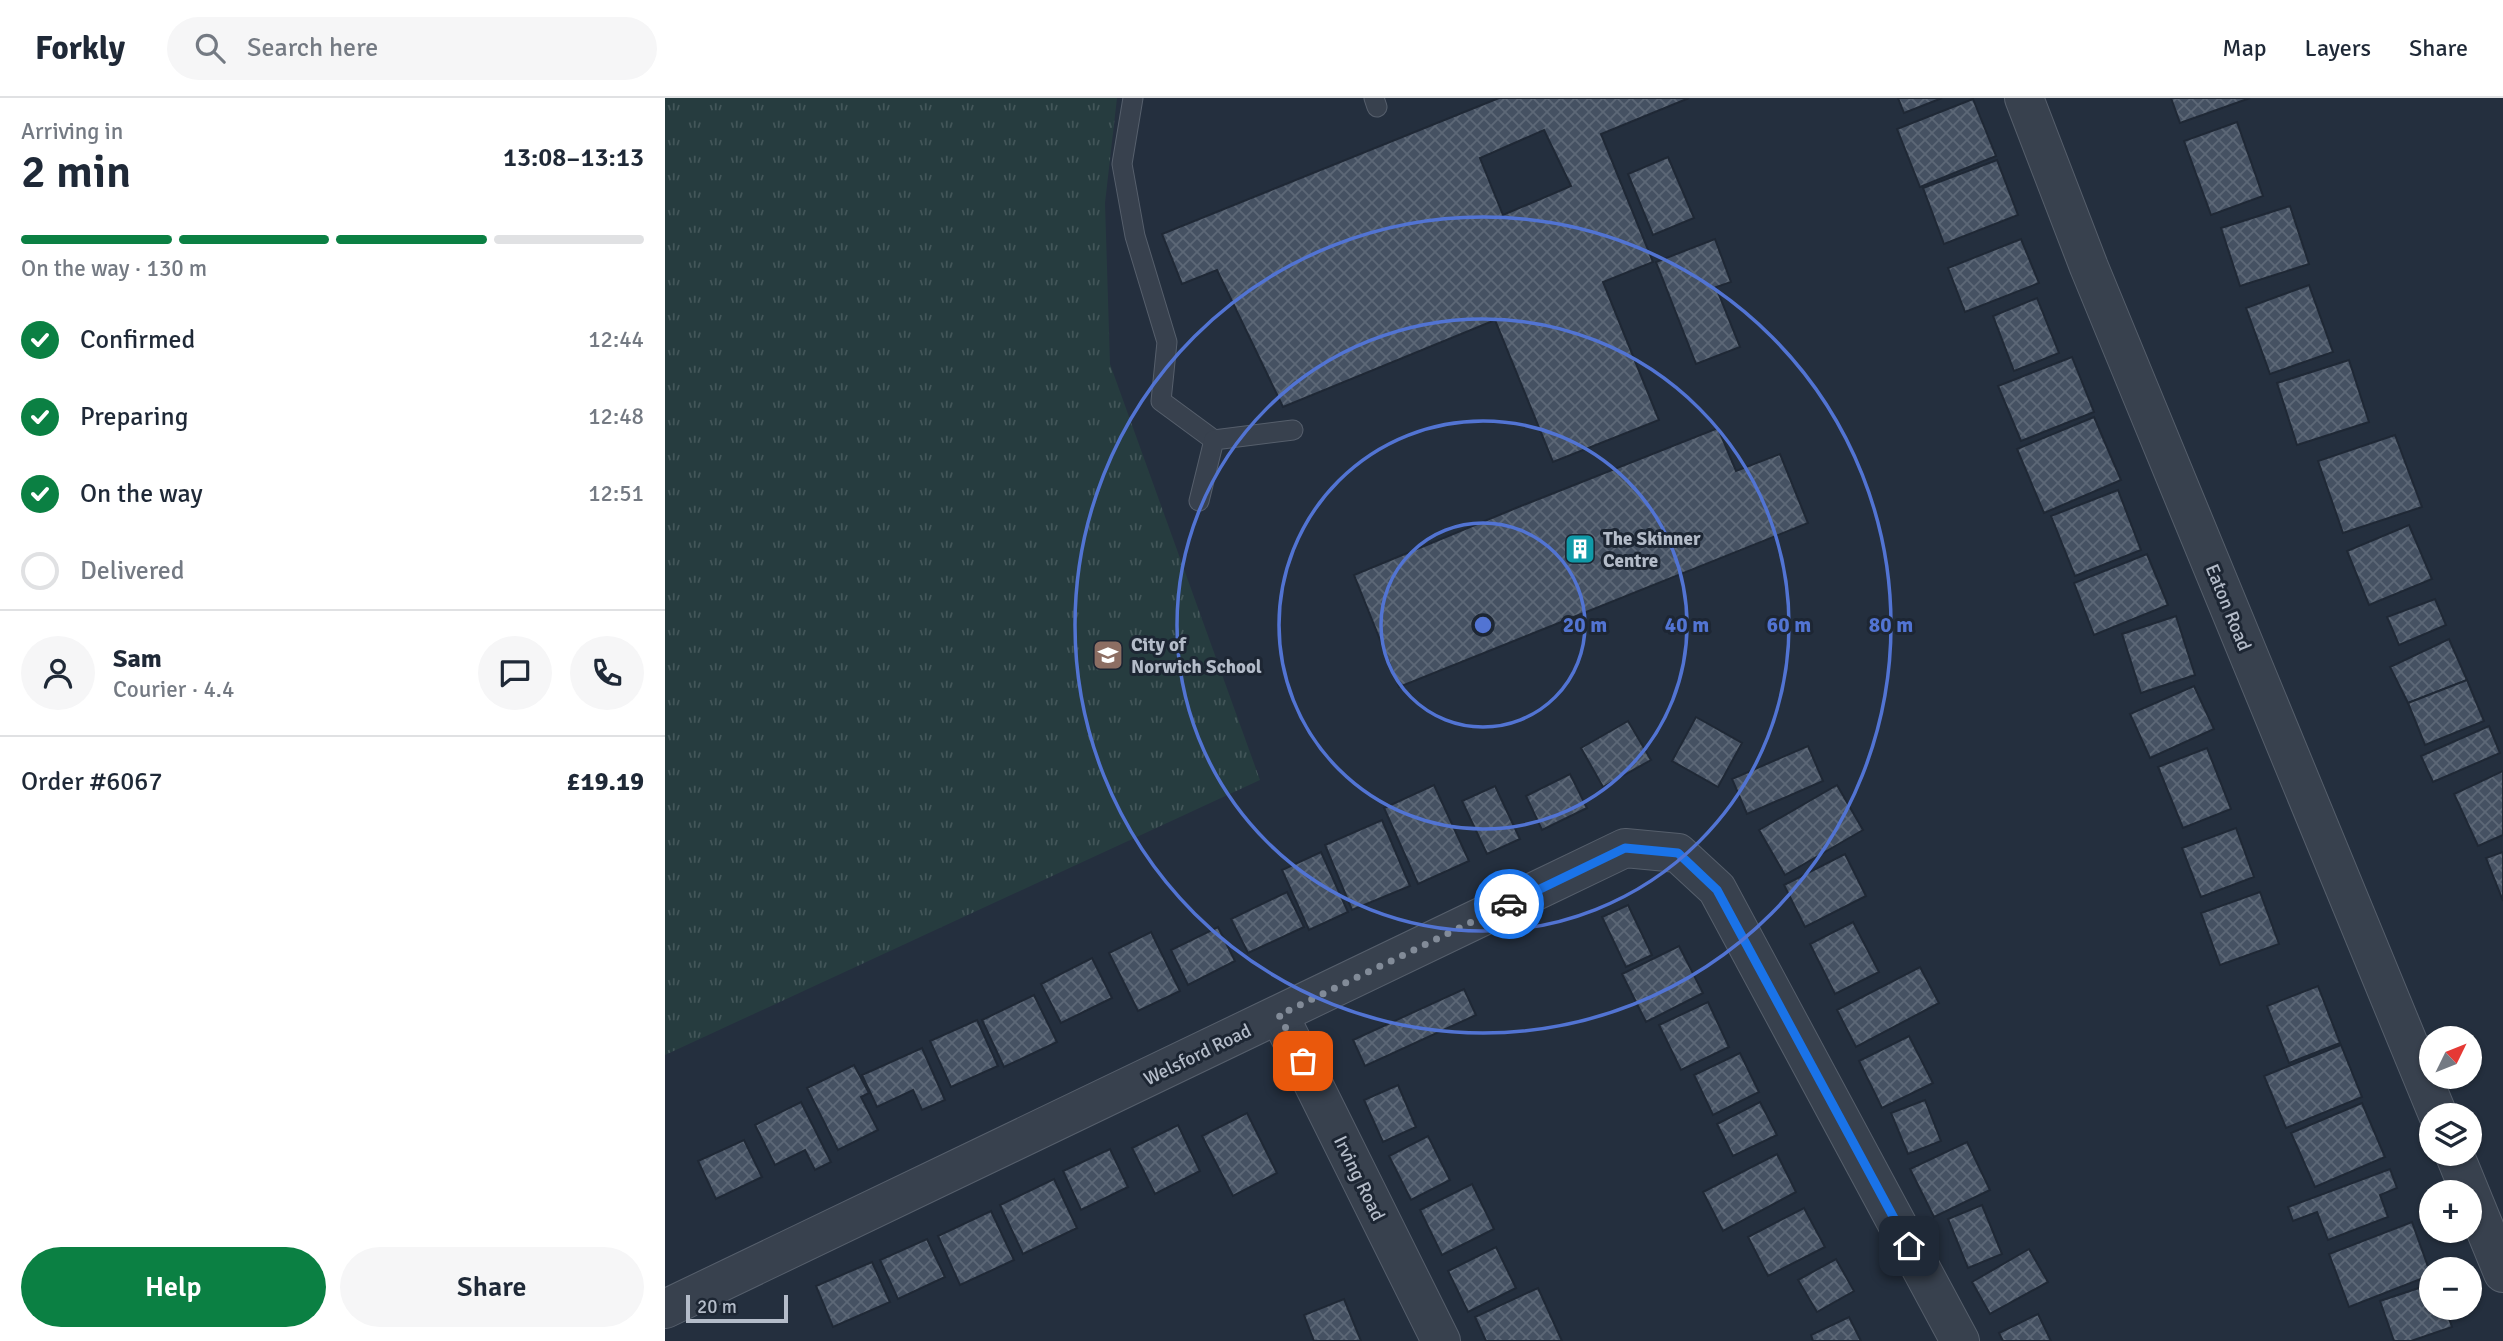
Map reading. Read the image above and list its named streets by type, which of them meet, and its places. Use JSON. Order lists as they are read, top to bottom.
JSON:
{
  "streets": {
    "street": ["Eaton Road", "Welsford Road", "Irving Road"]
  },
  "crossings": [
    ["Welsford Road", "Irving Road"]
  ],
  "places": {
    "building": ["The Skinner Centre"],
    "school or university": ["City of Norwich School"]
  },
  "scale_bar": "20 m",
  "north": "top right",
  "page": {
    "header": "Forkly",
    "search": "Search here",
    "nav": ["Map", "Layers", "Share"],
    "heading": ["2 min", "Arriving in", "13:08–13:13"],
    "panel": [
      "Sam",
      "Courier · 4.4",
      "Order #6067",
      "£19.19"
    ],
    "bar": "On the way · 130 m",
    "list": [
      ["Confirmed", "12:44"],
      ["Preparing", "12:48"],
      ["On the way", "12:51"],
      "Delivered"
    ],
    "map_buttons": ["+", "−"],
    "buttons": ["Help", "Share"],
    "scale": "20 m"
  },
  "rings": [
    "20 m",
    "40 m",
    "60 m",
    "80 m"
  ]
}
